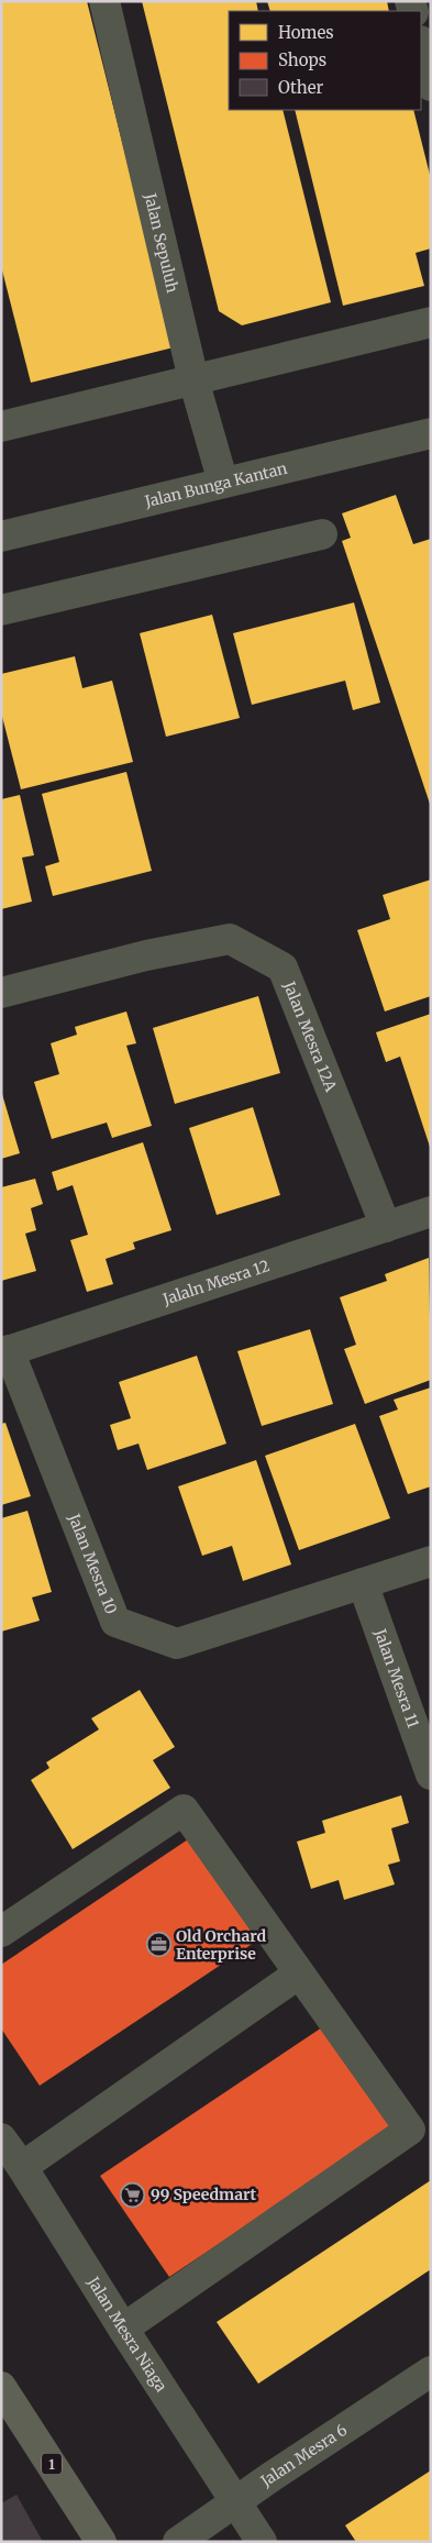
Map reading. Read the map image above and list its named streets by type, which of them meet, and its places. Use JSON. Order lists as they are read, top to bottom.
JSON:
{
  "streets": {
    "main road": ["1"],
    "street": [
      "Jalan Sepuluh",
      "Jalan Bunga Kantan",
      "Jalan Mesra 12A",
      "Jalaln Mesra 12",
      "Jalan Mesra 10",
      "Jalan Mesra 11",
      "Jalan Mesra Niaga",
      "Jalan Mesra 6"
    ]
  },
  "crossings": [
    ["Jalan Sepuluh", "Jalan Bunga Kantan"],
    ["Jalan Mesra 12A", "Jalaln Mesra 12"],
    ["Jalaln Mesra 12", "Jalan Mesra 10"],
    ["Jalan Mesra 10", "Jalan Mesra 11"],
    ["Jalan Mesra Niaga", "Jalan Mesra 6"]
  ],
  "places": {
    "office": ["Old Orchard Enterprise"],
    "supermarket": ["99 Speedmart"]
  },
  "legend": ["Homes", "Shops", "Other"]
}
